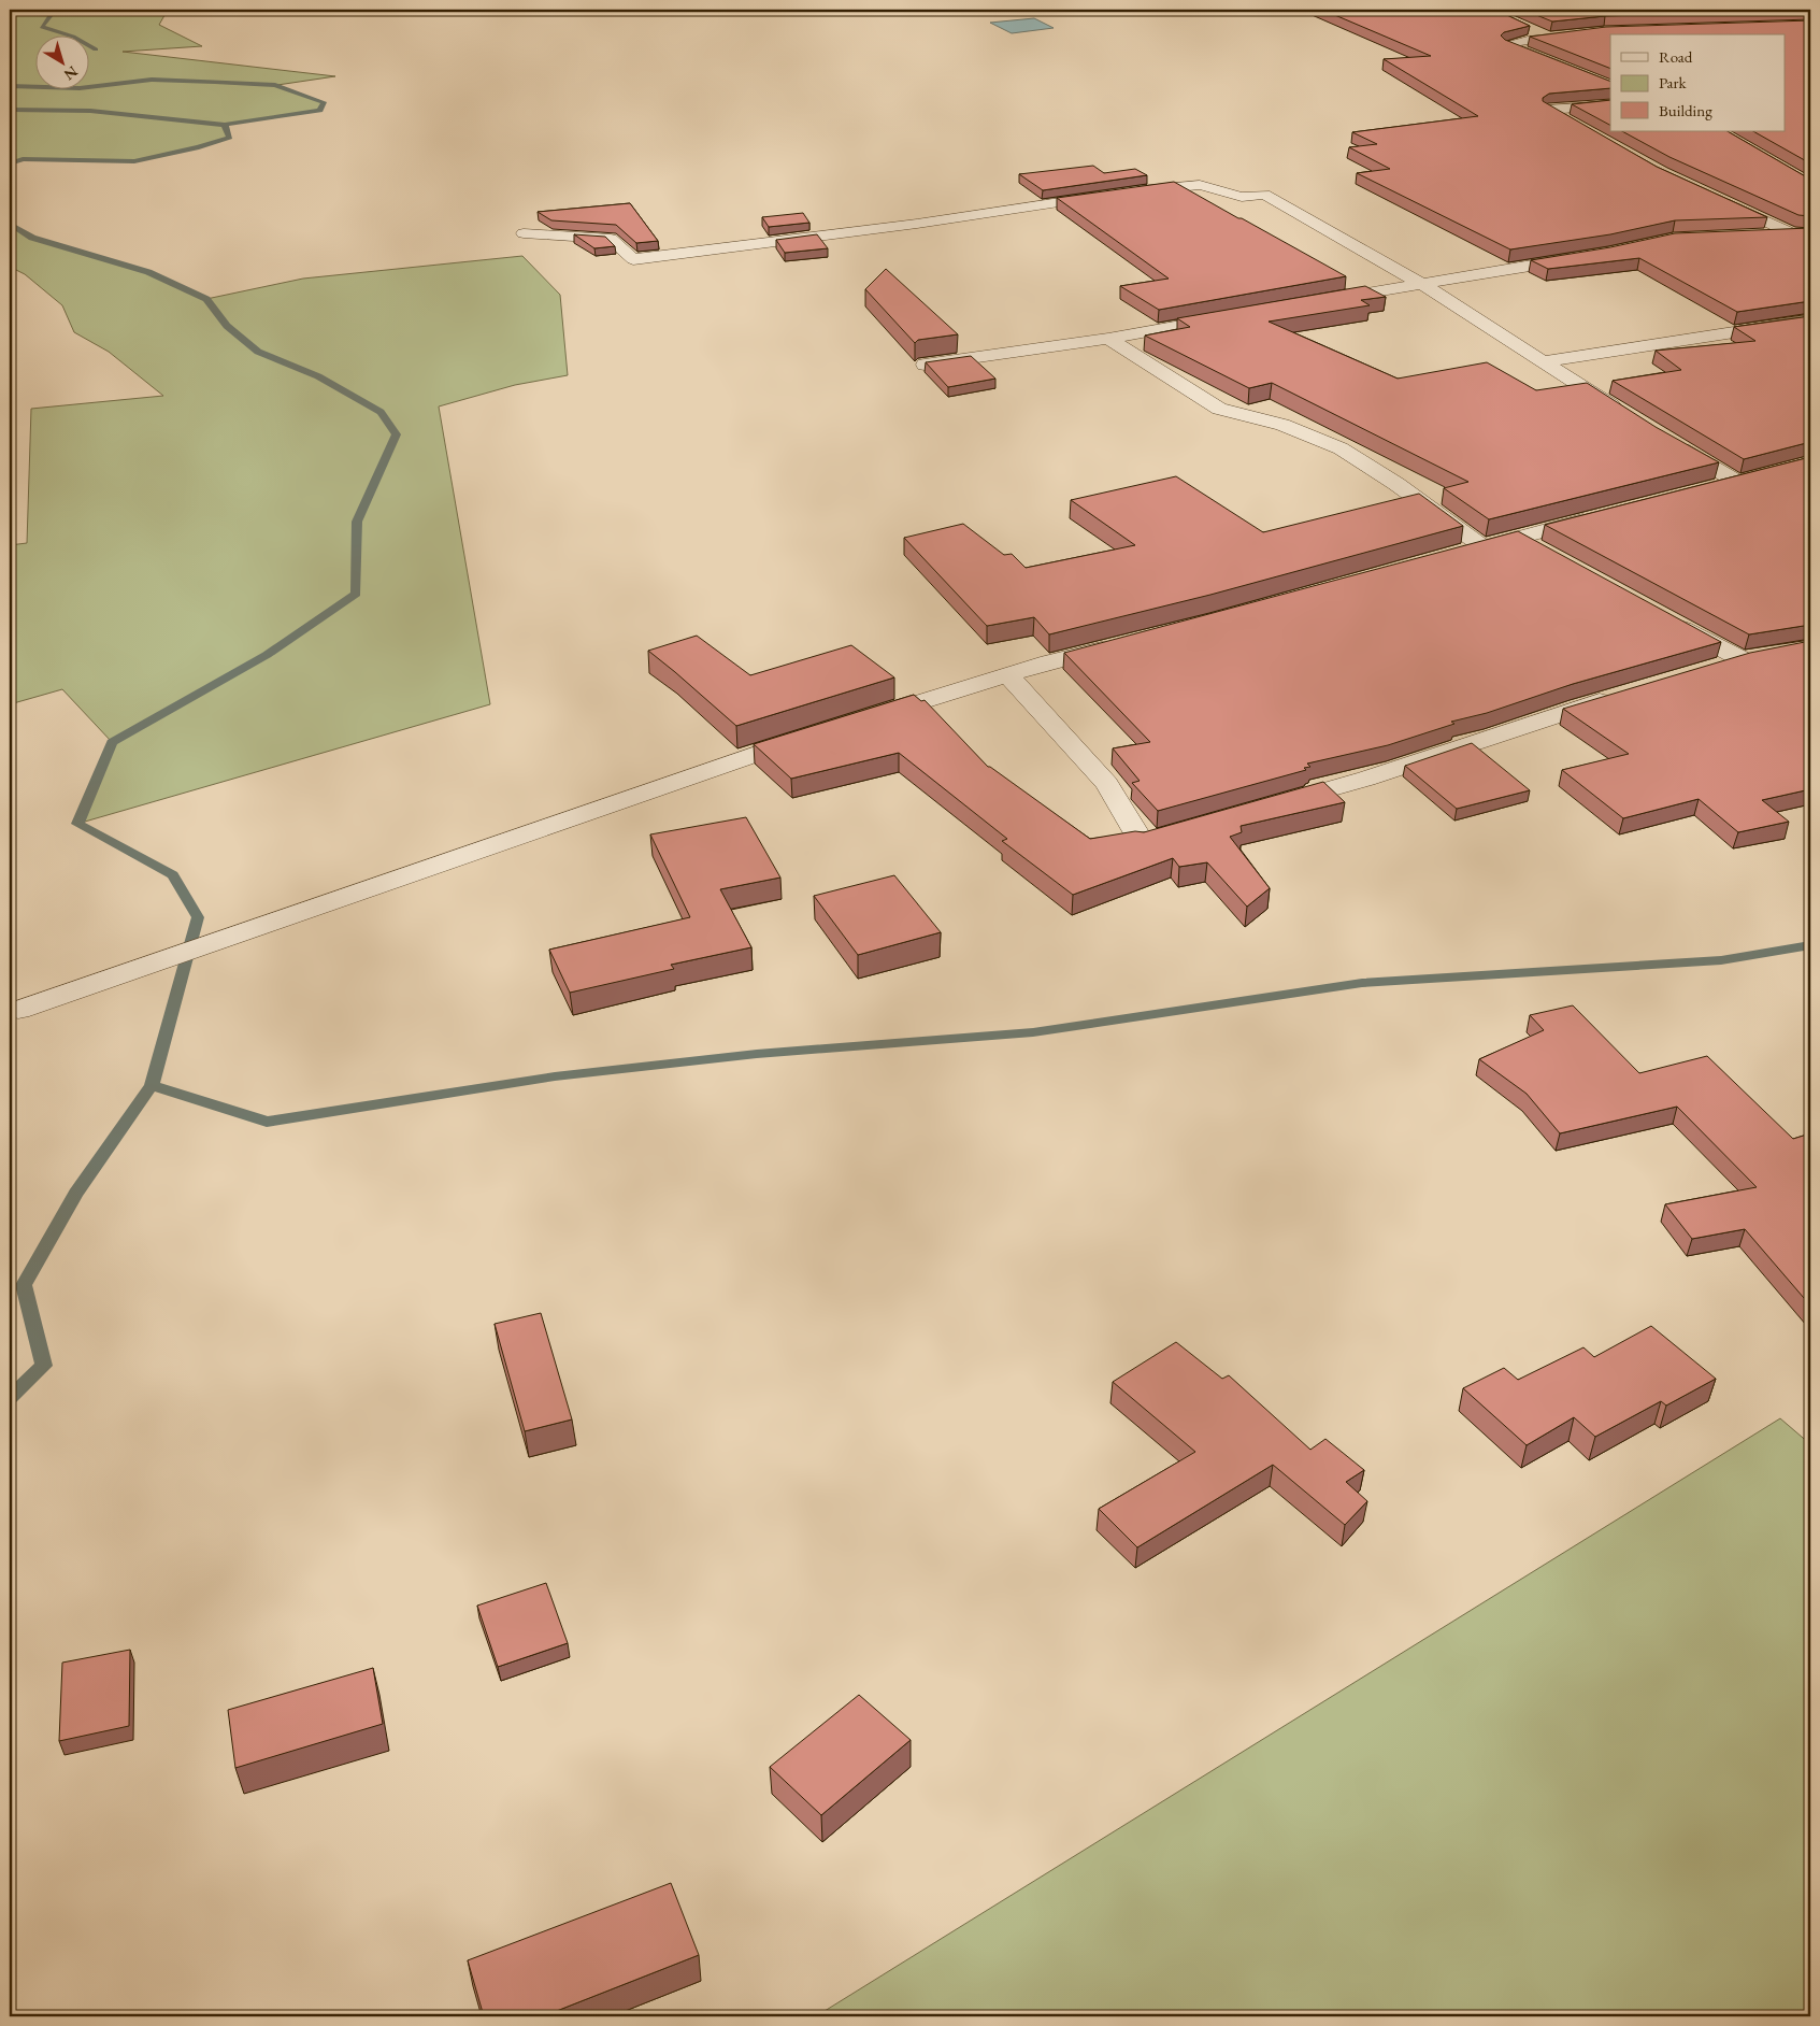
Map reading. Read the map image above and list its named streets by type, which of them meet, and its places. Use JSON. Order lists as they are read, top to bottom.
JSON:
{
  "legend": ["Road", "Park", "Building"],
  "north": "bottom right"
}
